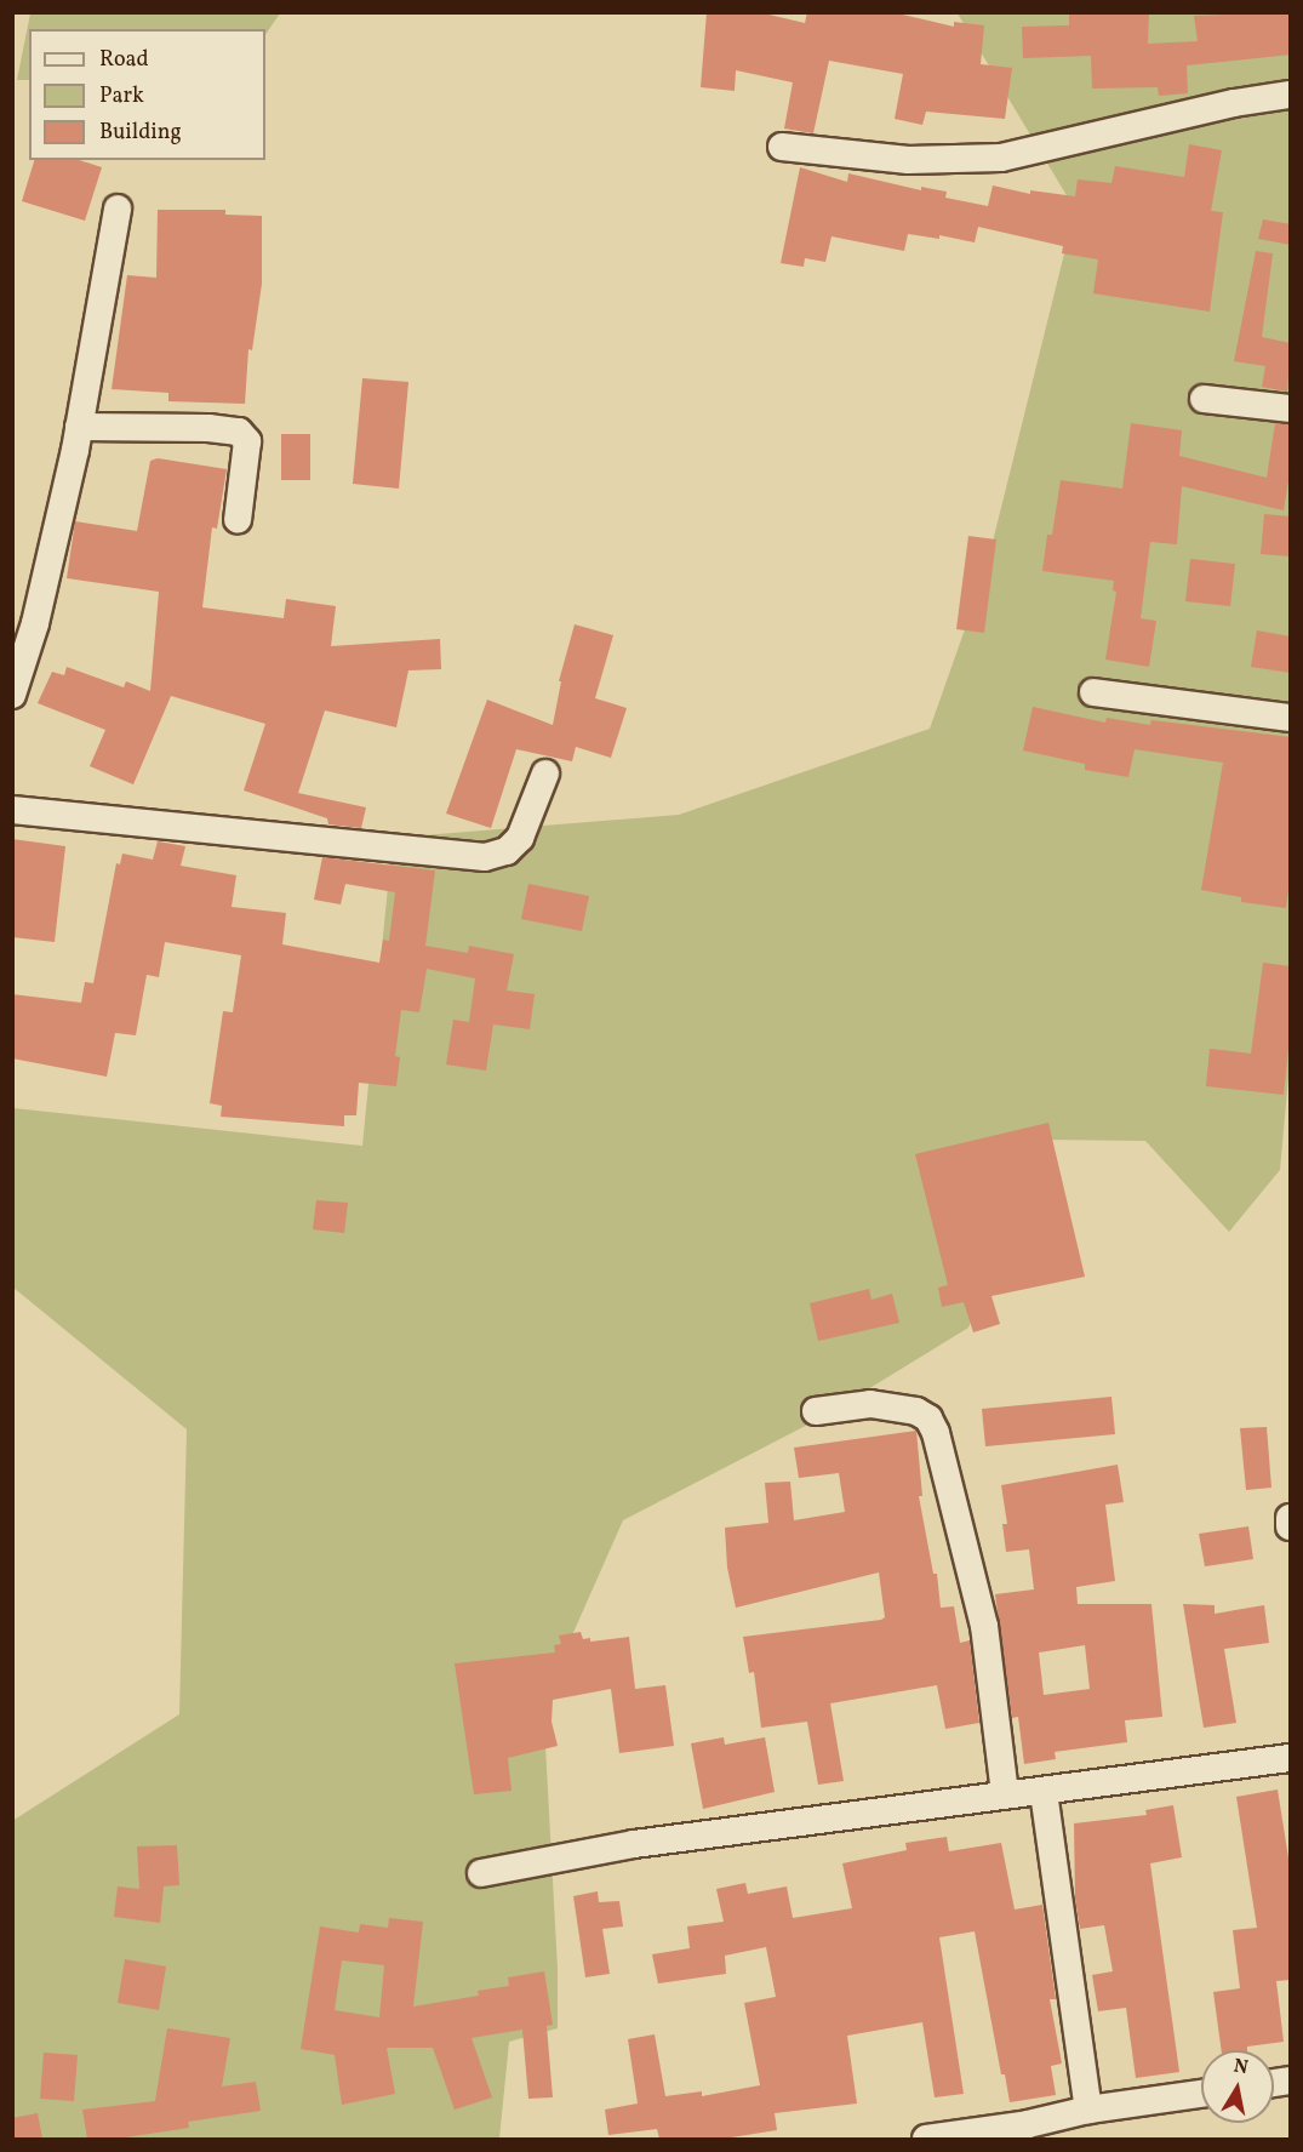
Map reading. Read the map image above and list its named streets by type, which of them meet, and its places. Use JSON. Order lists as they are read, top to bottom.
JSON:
{
  "legend": ["Road", "Park", "Building"],
  "north": "top"
}
